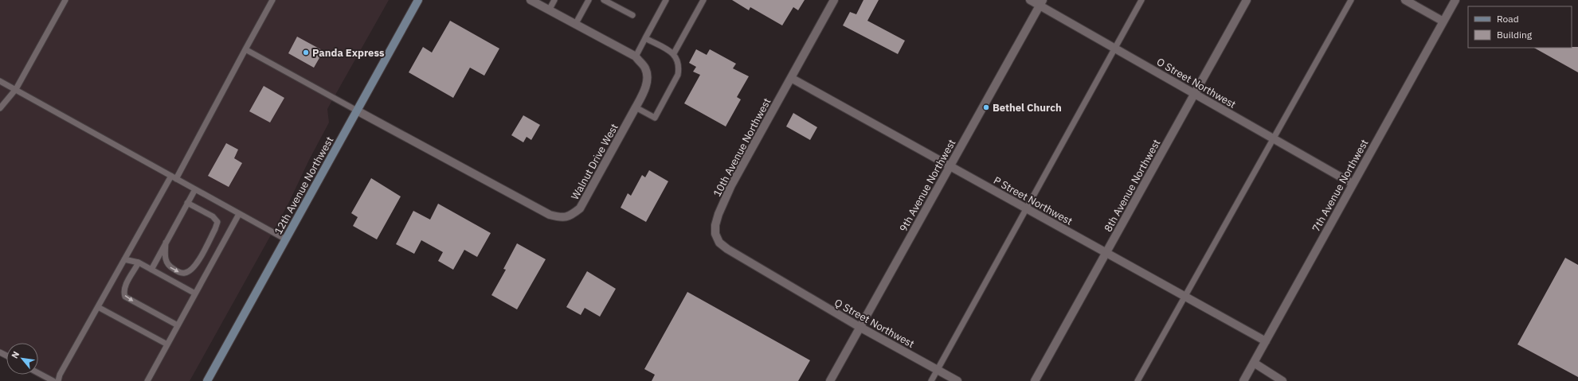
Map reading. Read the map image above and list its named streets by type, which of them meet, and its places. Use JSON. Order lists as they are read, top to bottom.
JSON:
{
  "streets": {
    "main road": ["12th Avenue Northwest"],
    "street": [
      "O Street Northwest",
      "10th Avenue Northwest",
      "Walnut Drive West",
      "9th Avenue Northwest",
      "8th Avenue Northwest",
      "7th Avenue Northwest",
      "P Street Northwest",
      "Q Street Northwest"
    ]
  },
  "crossings": [
    ["O Street Northwest", "9th Avenue Northwest"],
    ["O Street Northwest", "8th Avenue Northwest"],
    ["O Street Northwest", "7th Avenue Northwest"],
    ["10th Avenue Northwest", "P Street Northwest"],
    ["10th Avenue Northwest", "Q Street Northwest"],
    ["Walnut Drive West", "12th Avenue Northwest"],
    ["9th Avenue Northwest", "P Street Northwest"],
    ["9th Avenue Northwest", "Q Street Northwest"],
    ["8th Avenue Northwest", "P Street Northwest"],
    ["7th Avenue Northwest", "P Street Northwest"]
  ],
  "places": ["Panda Express", "Bethel Church"],
  "legend": ["Road", "Building"],
  "north": "top left"
}
